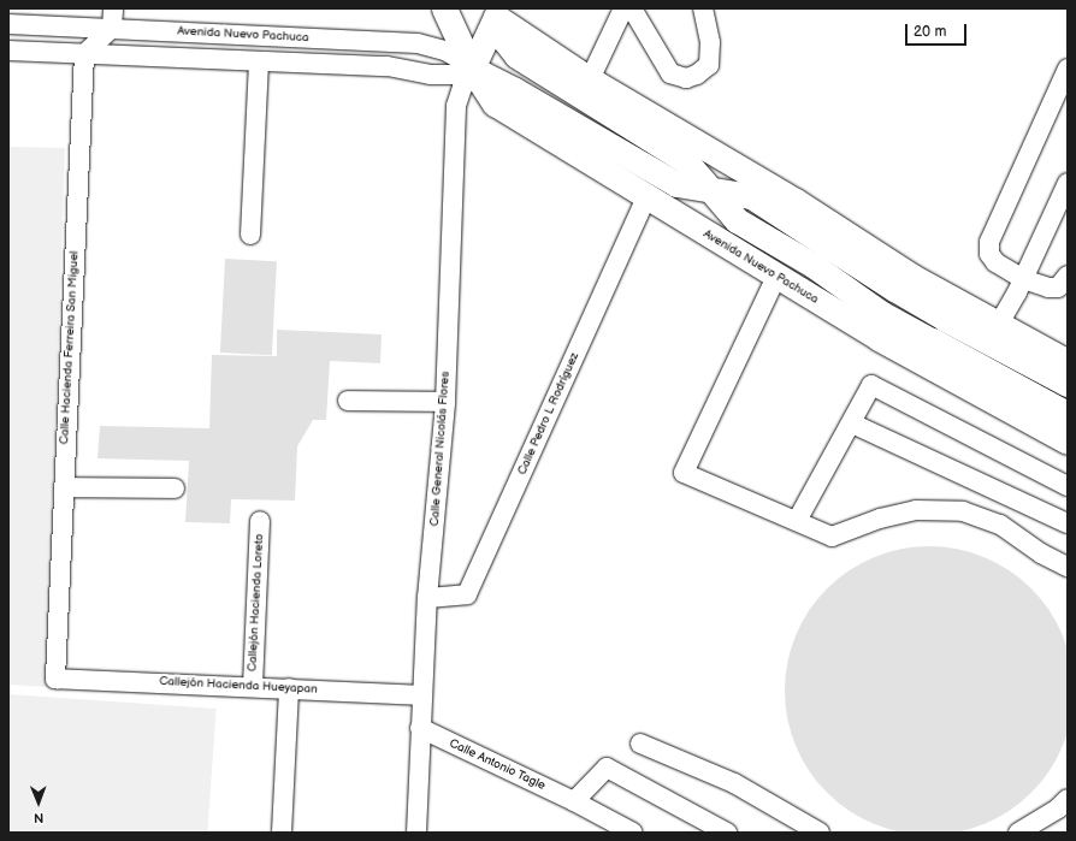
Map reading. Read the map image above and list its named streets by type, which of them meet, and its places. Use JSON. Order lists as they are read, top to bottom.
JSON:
{
  "streets": {
    "main road": ["Avenida Nuevo Pachuca"],
    "street": [
      "Calle Hacienda Ferreira San Miguel",
      "Calle Pedro L Rodríguez",
      "Calle General Nicolás Flores",
      "Callejón Hacienda Loreto",
      "Callejón Hacienda Hueyapan",
      "Calle Antonio Tagle"
    ]
  },
  "crossings": [
    ["Avenida Nuevo Pachuca", "Calle Pedro L Rodríguez"],
    ["Avenida Nuevo Pachuca", "Calle General Nicolás Flores"],
    ["Calle Hacienda Ferreira San Miguel", "Callejón Hacienda Hueyapan"],
    ["Calle Pedro L Rodríguez", "Calle General Nicolás Flores"],
    ["Calle General Nicolás Flores", "Callejón Hacienda Hueyapan"],
    ["Calle General Nicolás Flores", "Calle Antonio Tagle"],
    ["Callejón Hacienda Loreto", "Callejón Hacienda Hueyapan"]
  ],
  "scale_bar": "20 m",
  "north": "bottom"
}
